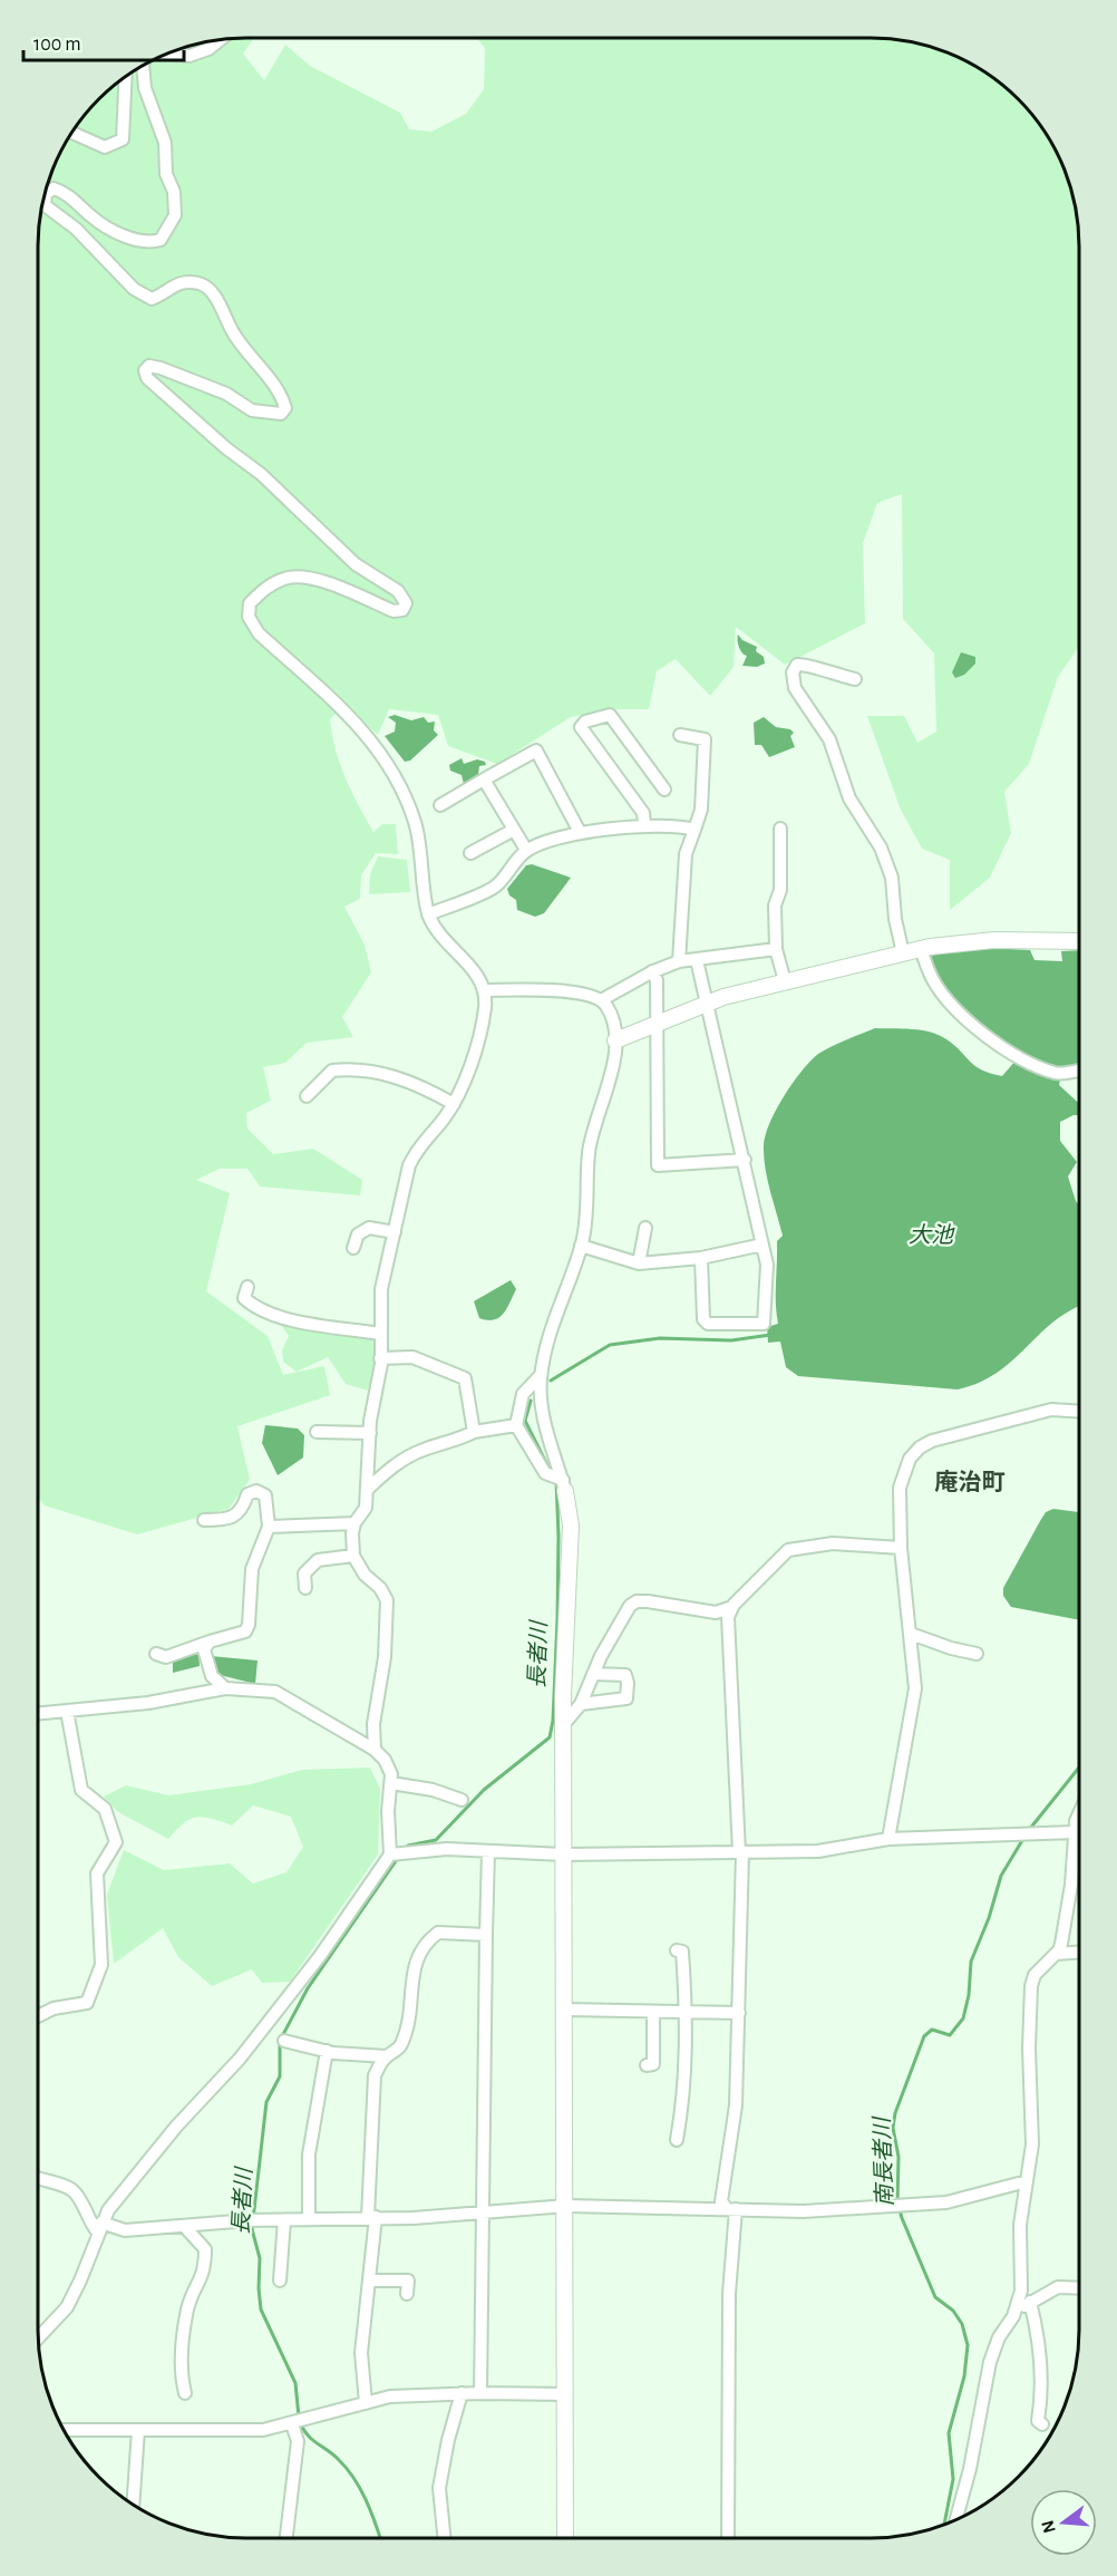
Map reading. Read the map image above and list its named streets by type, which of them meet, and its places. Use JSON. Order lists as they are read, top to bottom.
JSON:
{
  "districts": ["庵治町"],
  "water": ["大池", "長者川", "南長者川"],
  "scale_bar": "100 m",
  "north": "left"
}
